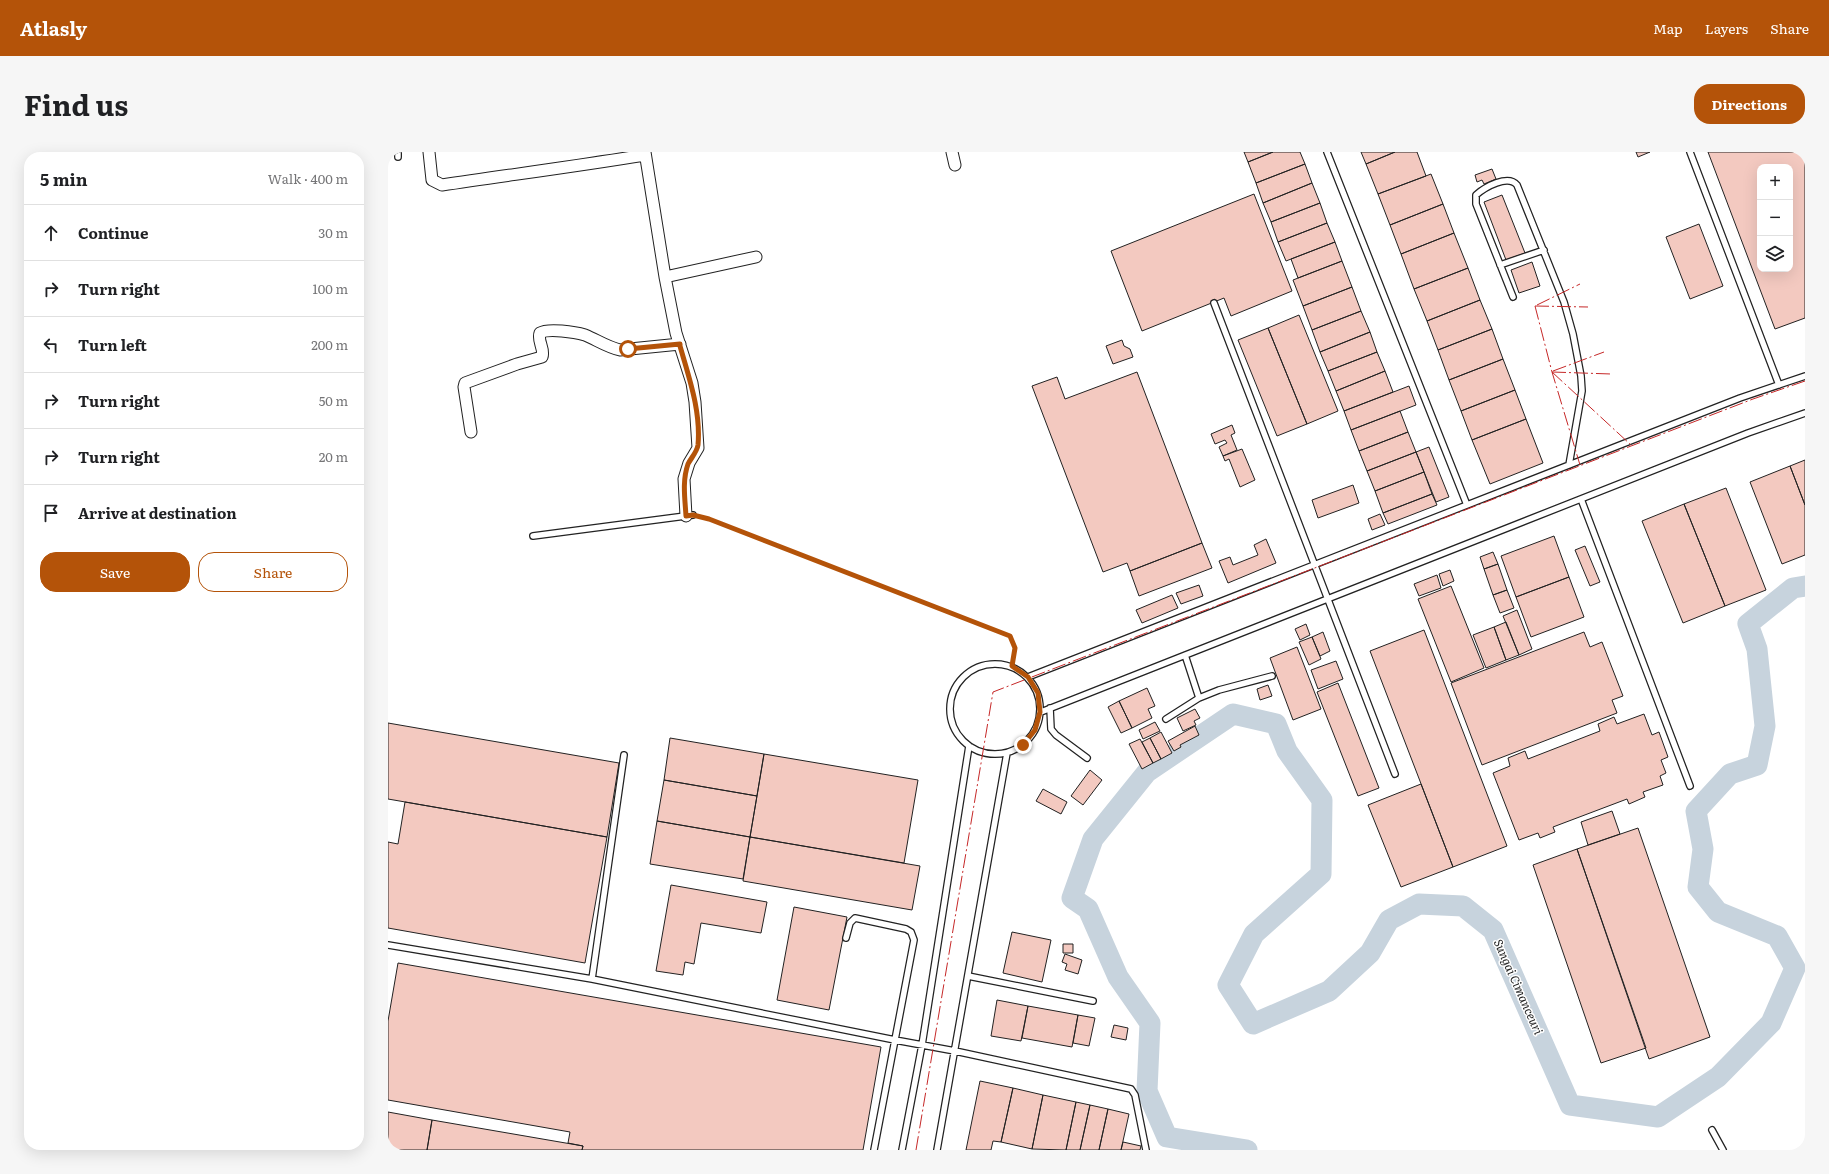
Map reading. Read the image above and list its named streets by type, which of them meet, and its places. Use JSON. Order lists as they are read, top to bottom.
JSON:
{
  "water": ["Sungai Cimanceuri"],
  "page": {
    "header": "Atlasly",
    "nav": ["Map", "Layers", "Share"],
    "title": "Find us",
    "buttons": [
      "Directions",
      ["Save", "Share"]
    ],
    "heading": ["5 min", "Walk · 400 m"],
    "map_buttons": ["+", "−"],
    "list": [
      ["Continue", "30 m"],
      ["Turn right", "100 m"],
      ["Turn left", "200 m"],
      ["Turn right", "50 m"],
      ["Turn right", "20 m"],
      "Arrive at destination"
    ]
  }
}
